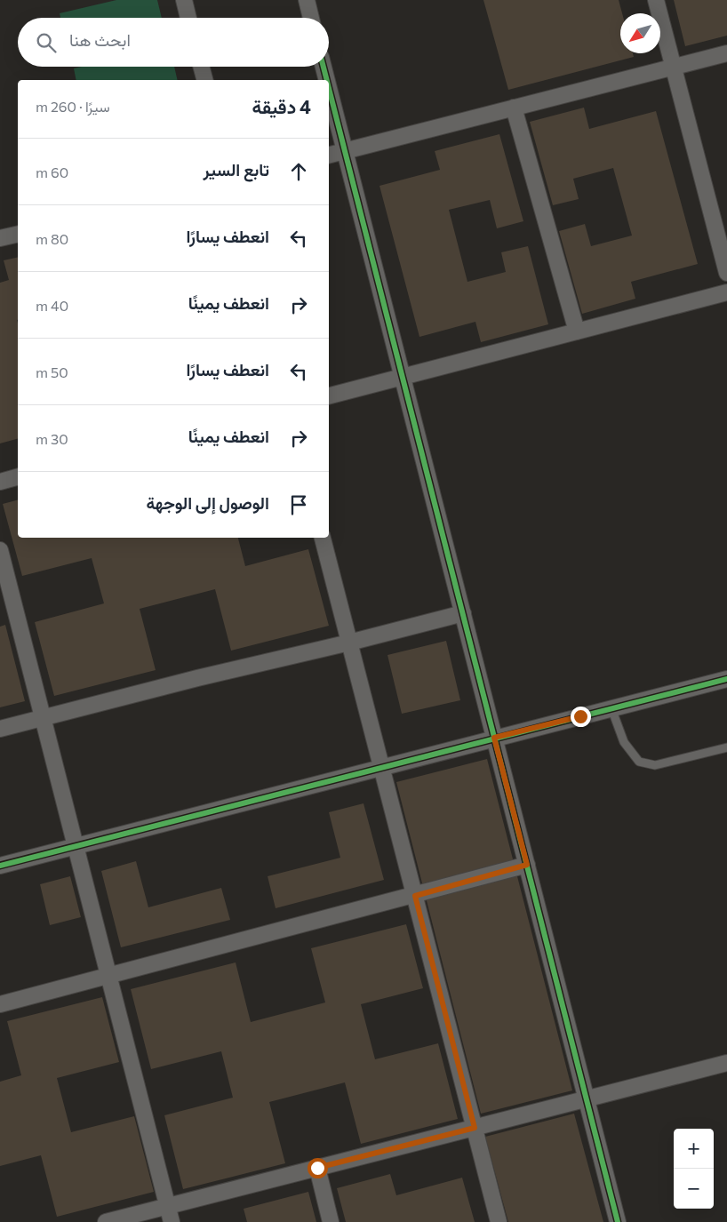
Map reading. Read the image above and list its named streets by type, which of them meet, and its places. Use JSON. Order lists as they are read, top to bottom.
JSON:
{
  "north": "bottom left",
  "page": {
    "search": "ابحث هنا",
    "heading": ["4 دقيقة", "سيرًا · 260 m"],
    "list": [
      ["تابع السير", "60 m"],
      ["انعطف يسارًا", "80 m"],
      ["انعطف يمينًا", "40 m"],
      ["انعطف يسارًا", "50 m"],
      ["انعطف يمينًا", "30 m"],
      "الوصول إلى الوجهة"
    ],
    "map_buttons": ["+", "−"]
  }
}
